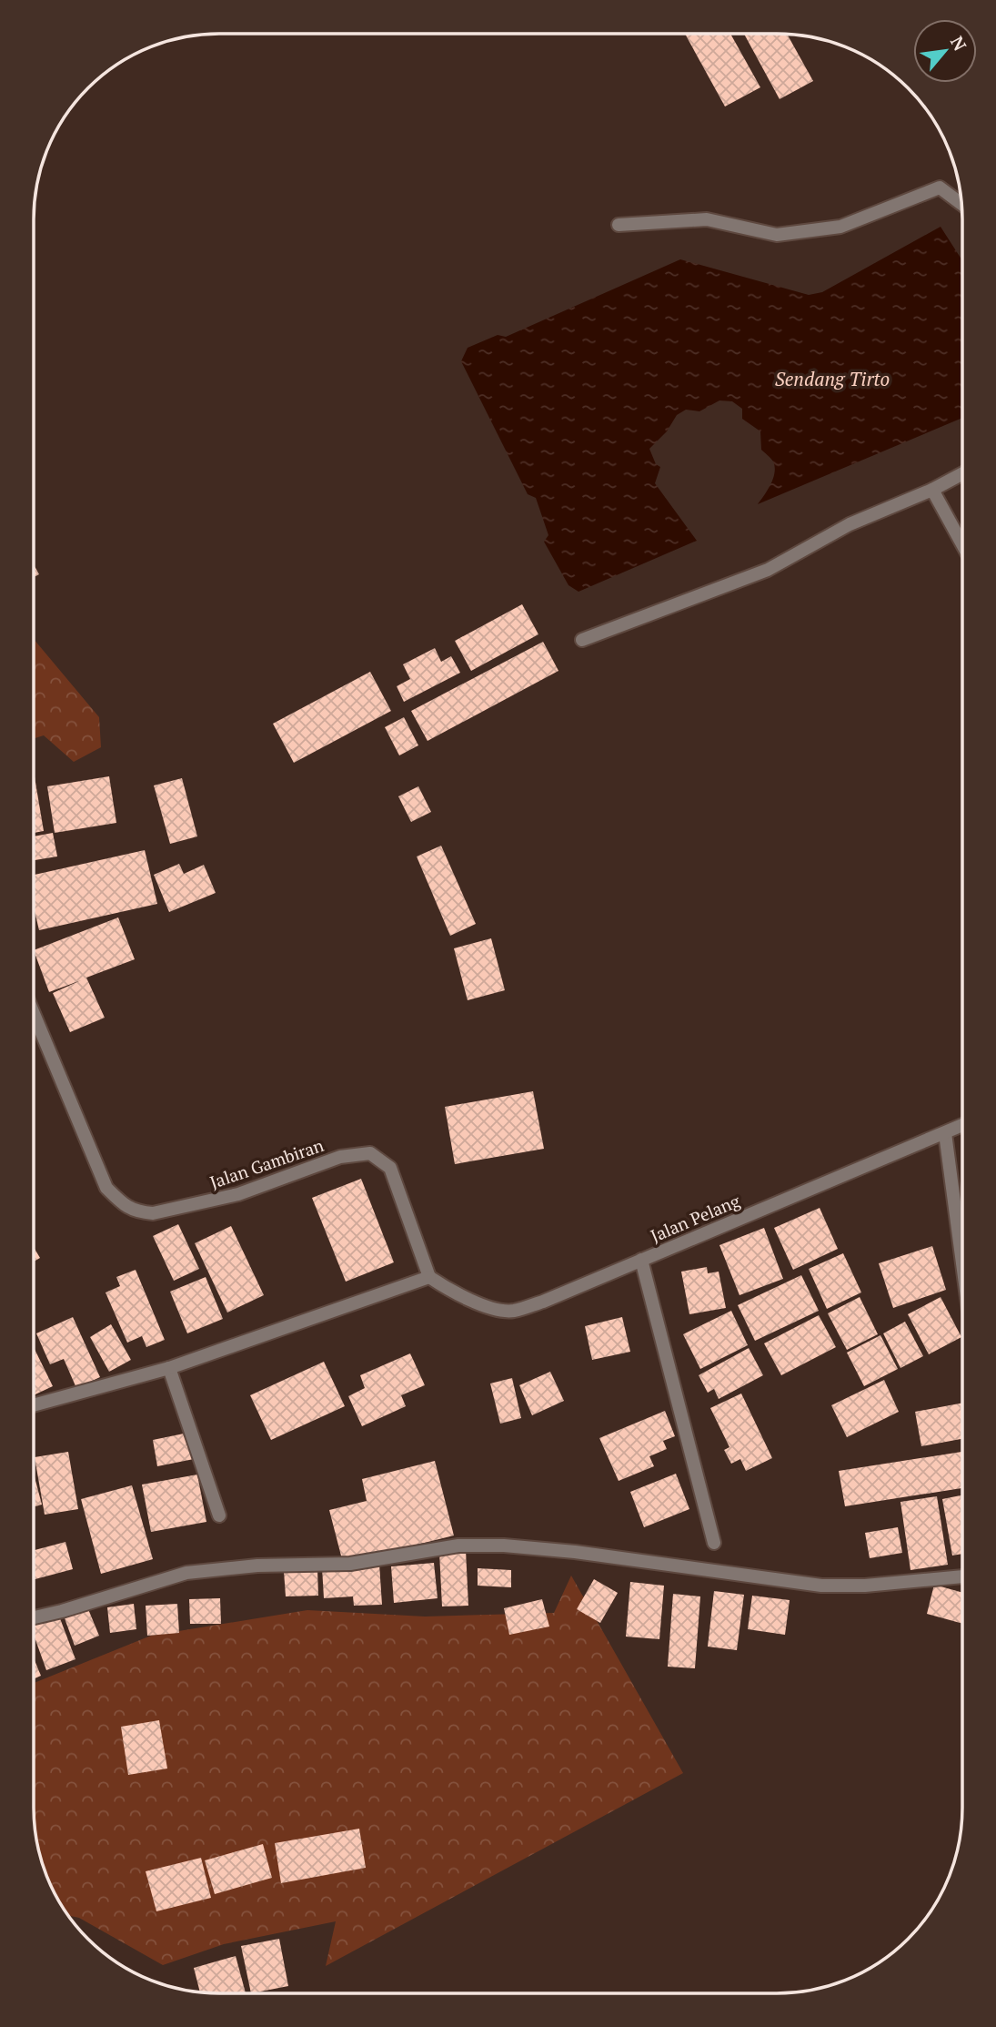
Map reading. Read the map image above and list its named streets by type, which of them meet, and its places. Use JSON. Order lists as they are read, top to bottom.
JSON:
{
  "streets": {
    "street": ["Jalan Gambiran", "Jalan Pelang"]
  },
  "crossings": [
    ["Jalan Gambiran", "Jalan Pelang"]
  ],
  "water": ["Sendang Tirto"],
  "north": "top right"
}
